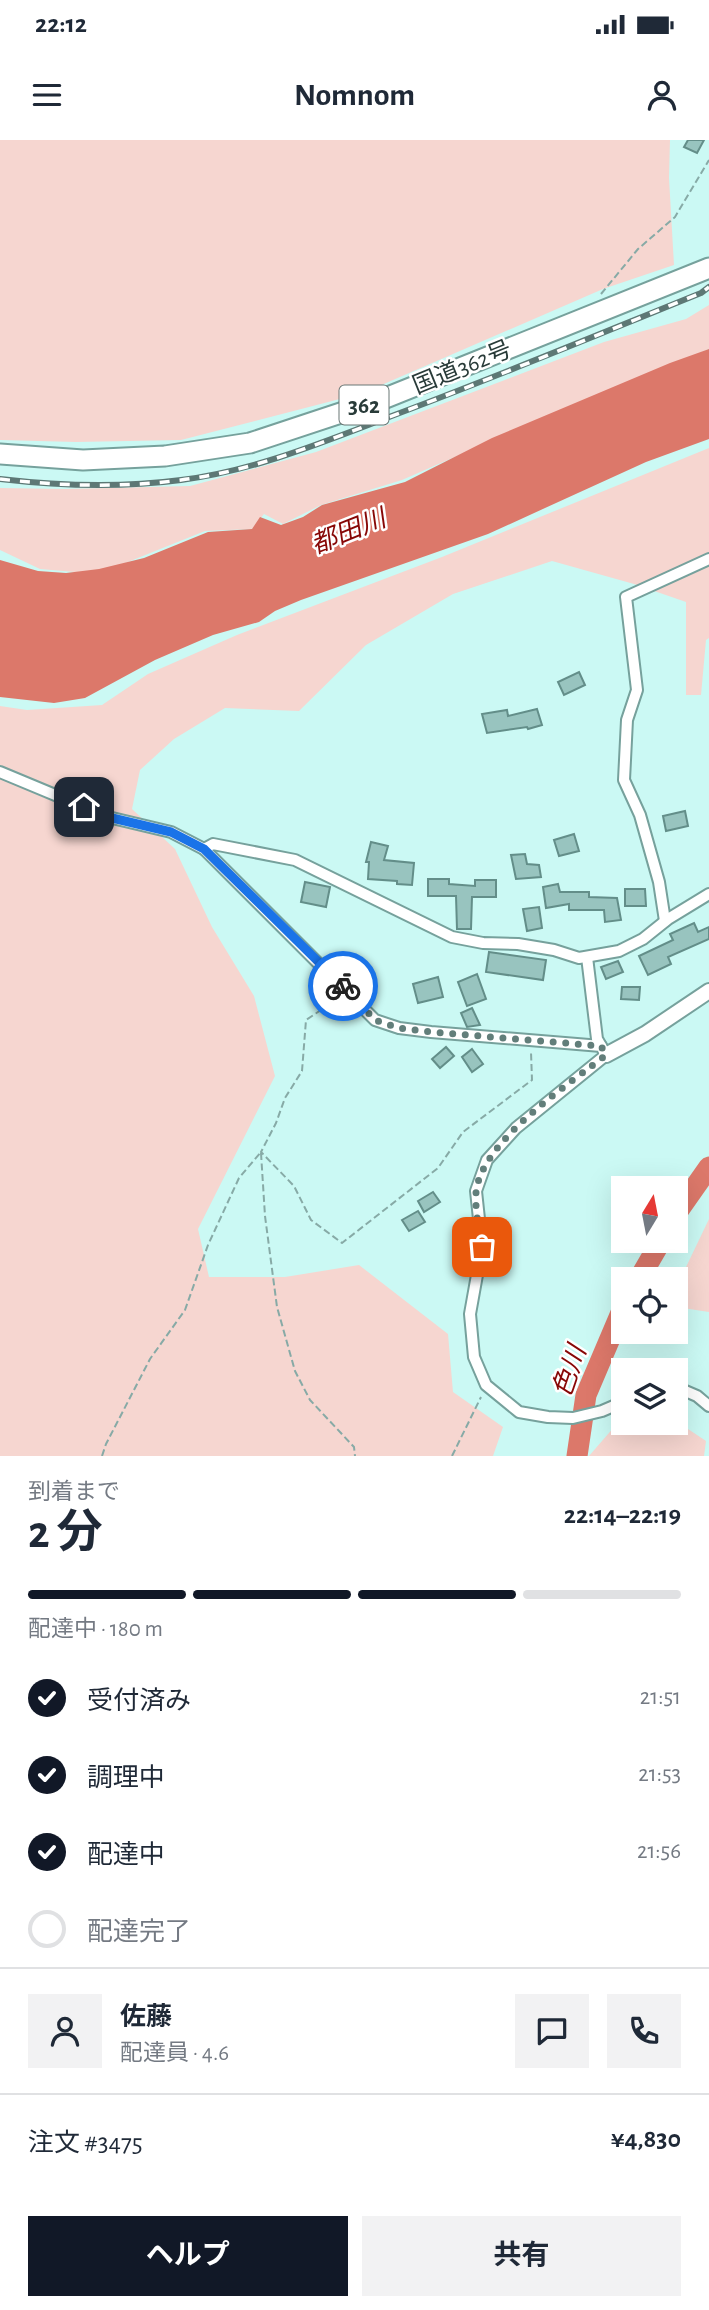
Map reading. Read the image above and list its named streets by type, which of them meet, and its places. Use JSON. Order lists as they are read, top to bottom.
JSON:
{
  "streets": {
    "highway": ["国道362号", "362"]
  },
  "water": ["都田川", "色川"],
  "north": "top",
  "page": {
    "status": "22:12",
    "header": "Nomnom",
    "heading": ["2 分", "到着まで", "22:14–22:19"],
    "panel": [
      "佐藤",
      "配達員 · 4.6",
      "注文 #3475",
      "¥4,830"
    ],
    "bar": "配達中 · 180 m",
    "list": [
      ["受付済み", "21:51"],
      ["調理中", "21:53"],
      ["配達中", "21:56"],
      "配達完了"
    ],
    "buttons": ["ヘルプ", "共有"]
  }
}
